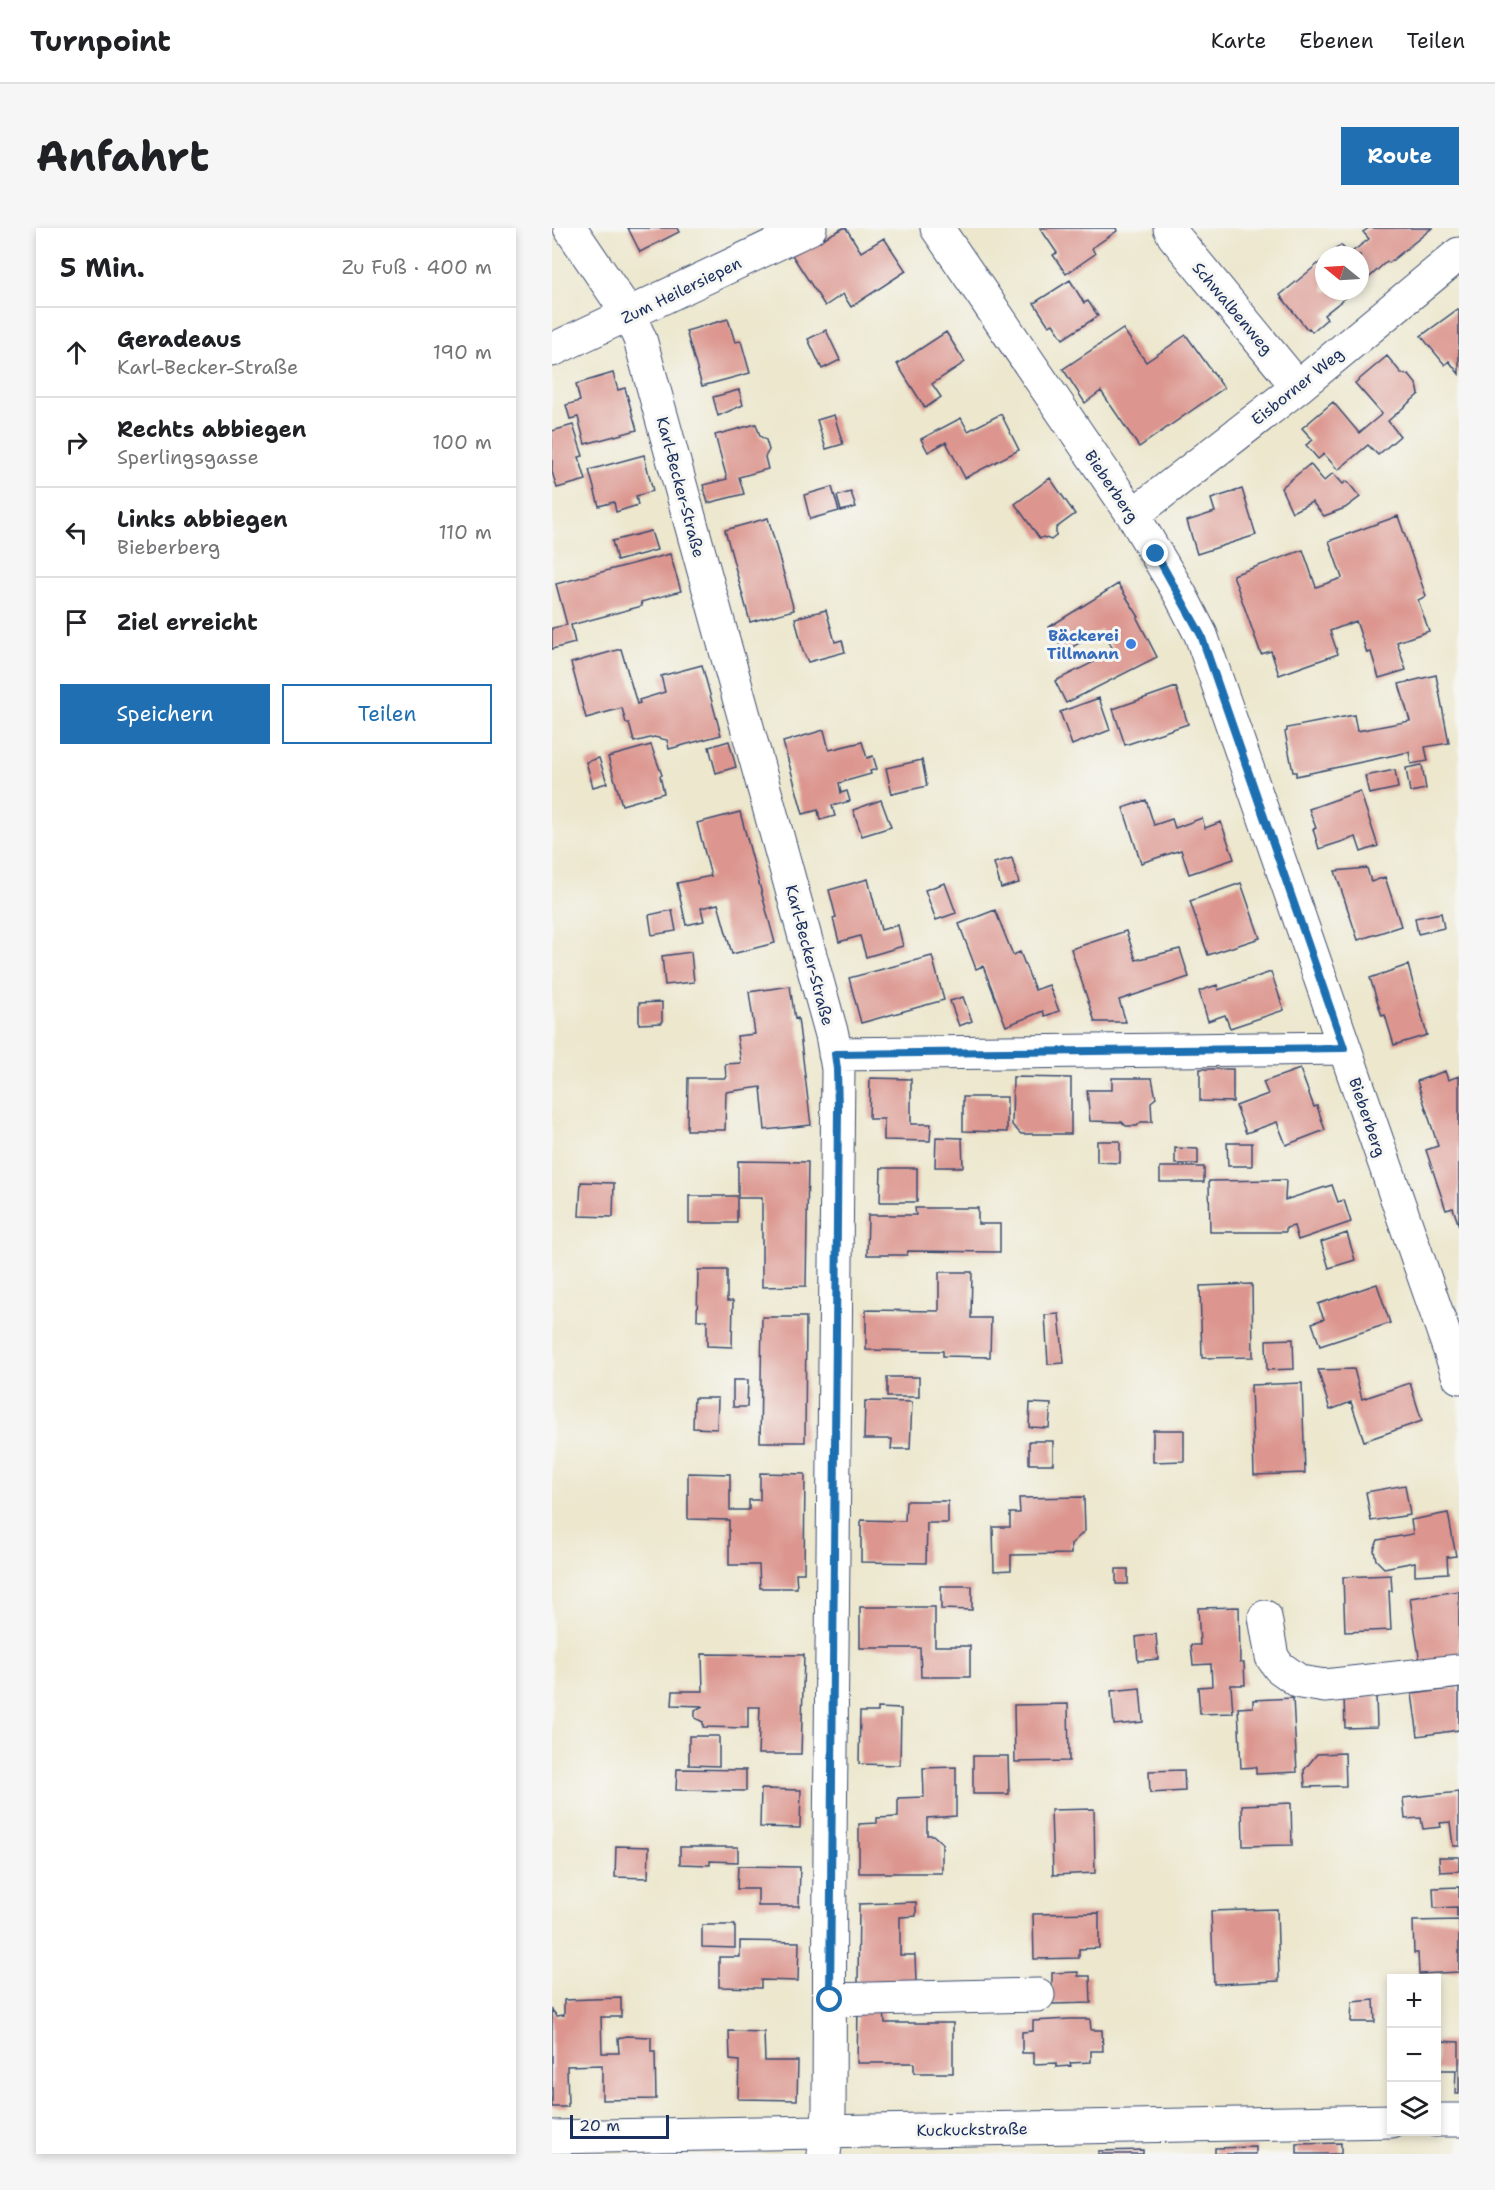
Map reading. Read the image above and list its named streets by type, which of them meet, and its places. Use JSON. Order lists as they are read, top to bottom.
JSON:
{
  "streets": {
    "street": [
      "Zum Heilersiepen",
      "Schwalbenweg",
      "Eisborner Weg",
      "Bieberberg",
      "Karl-Becker-Straße",
      "Kuckuckstraße"
    ]
  },
  "crossings": [
    ["Zum Heilersiepen", "Karl-Becker-Straße"],
    ["Schwalbenweg", "Eisborner Weg"],
    ["Eisborner Weg", "Bieberberg"],
    ["Karl-Becker-Straße", "Kuckuckstraße"]
  ],
  "places": ["Bäckerei Tillmann"],
  "scale_bar": "20 m",
  "north": "left",
  "page": {
    "header": "Turnpoint",
    "nav": ["Karte", "Ebenen", "Teilen"],
    "buttons": [
      "Route",
      ["Speichern", "Teilen"]
    ],
    "title": "Anfahrt",
    "heading": ["5 Min.", "Zu Fuß · 400 m"],
    "list": [
      ["Geradeaus", "Karl-Becker-Straße", "190 m"],
      ["Rechts abbiegen", "Sperlingsgasse", "100 m"],
      ["Links abbiegen", "Bieberberg", "110 m"],
      "Ziel erreicht"
    ],
    "map_buttons": ["+", "−"],
    "scale": "20 m"
  }
}
